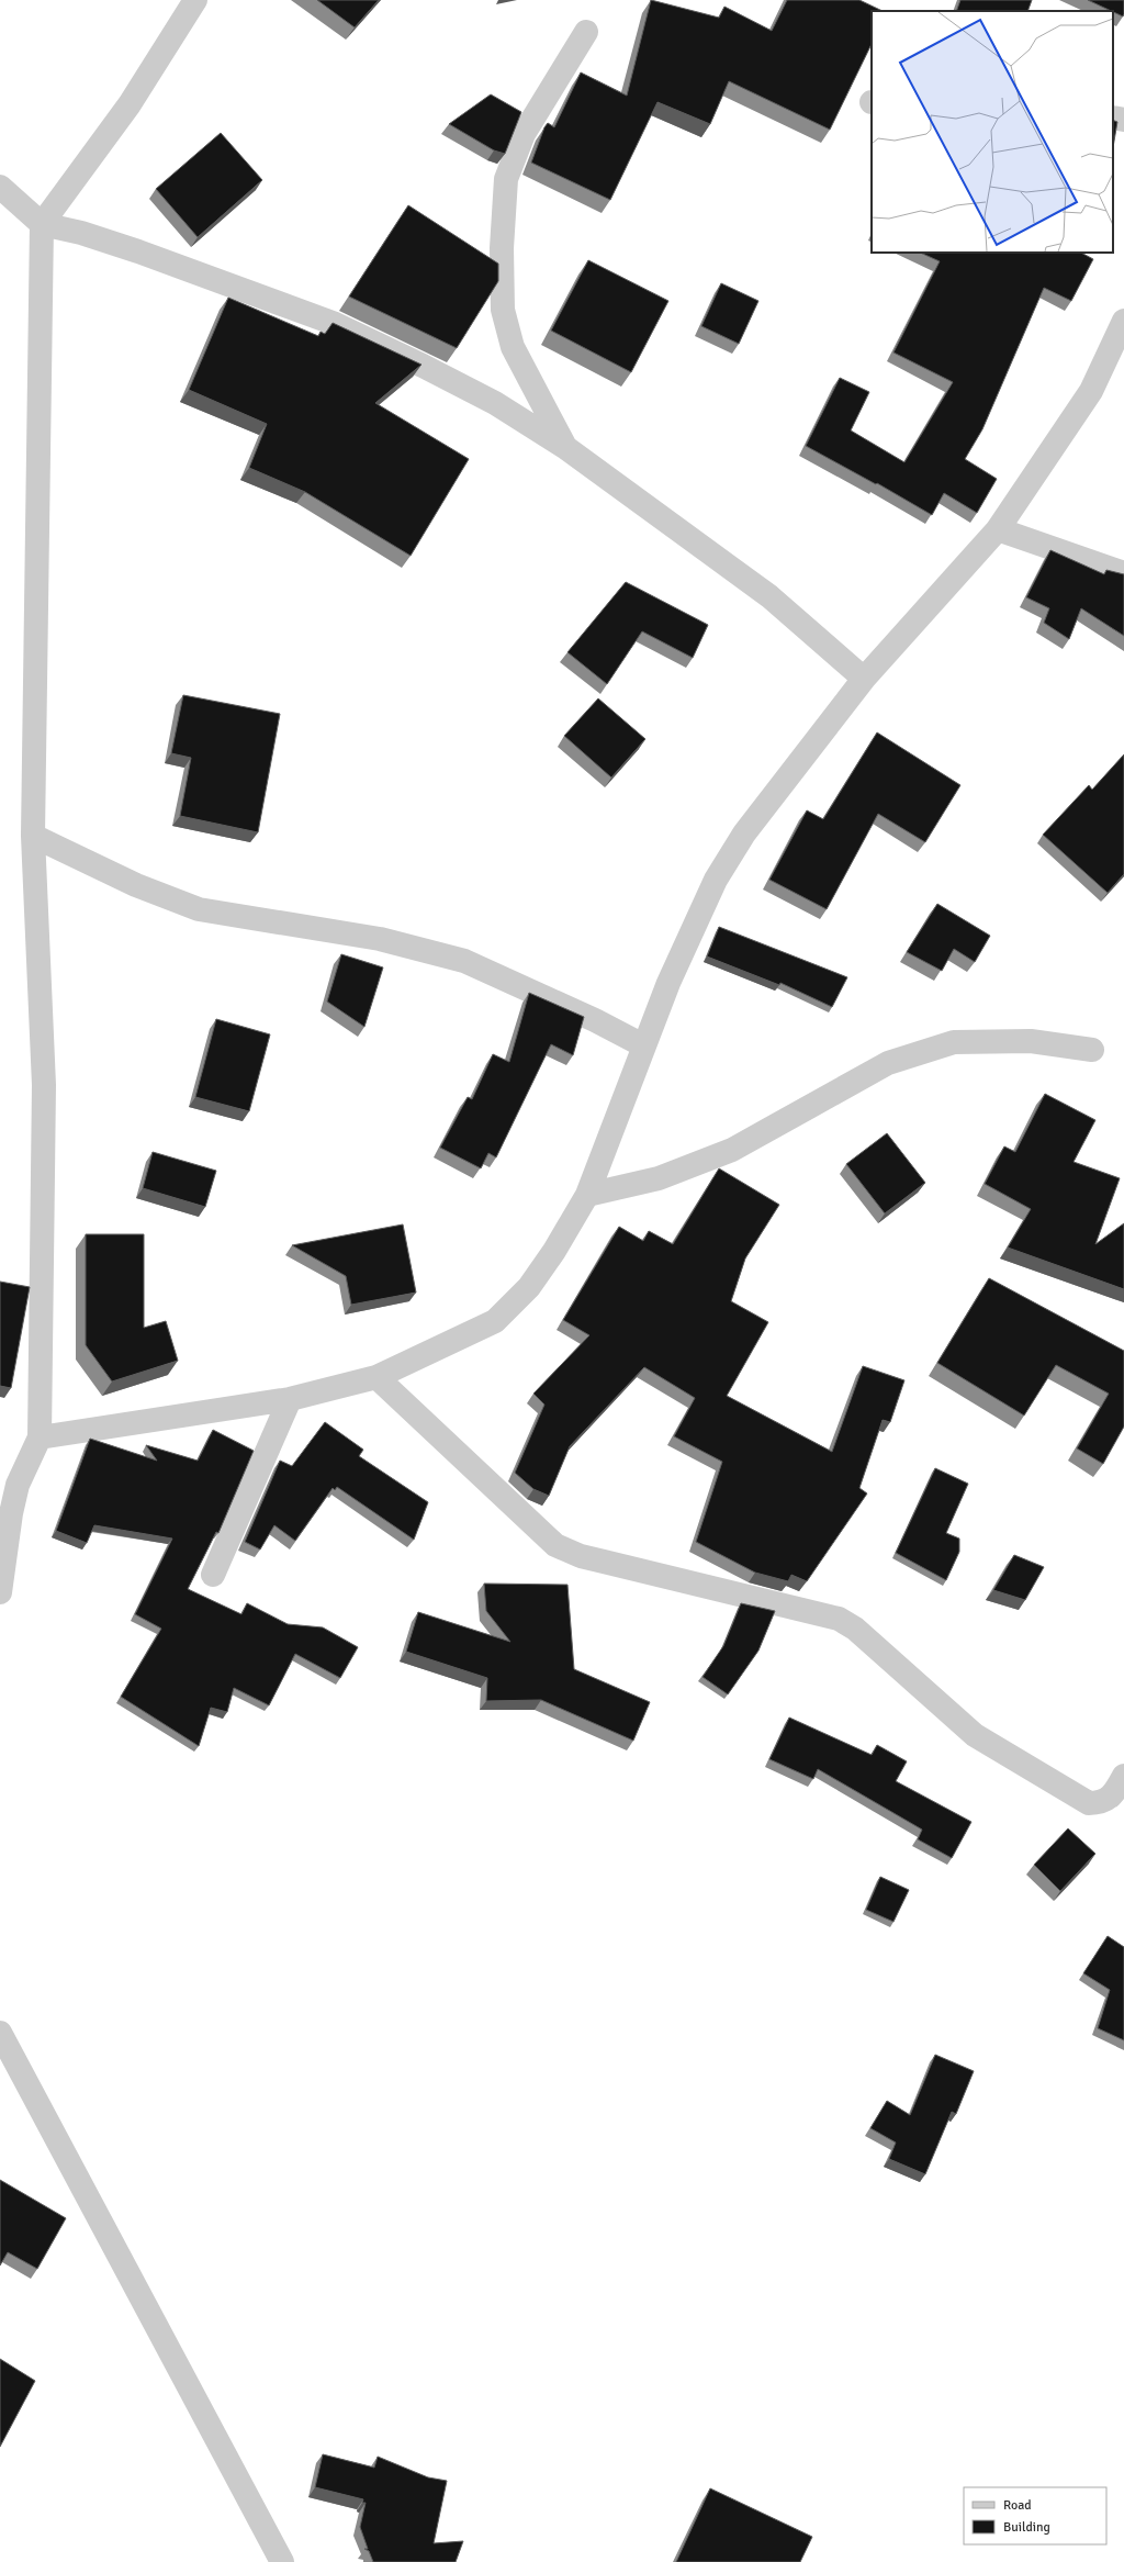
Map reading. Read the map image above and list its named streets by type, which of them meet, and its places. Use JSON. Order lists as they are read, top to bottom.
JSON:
{
  "legend": ["Road", "Building"]
}
